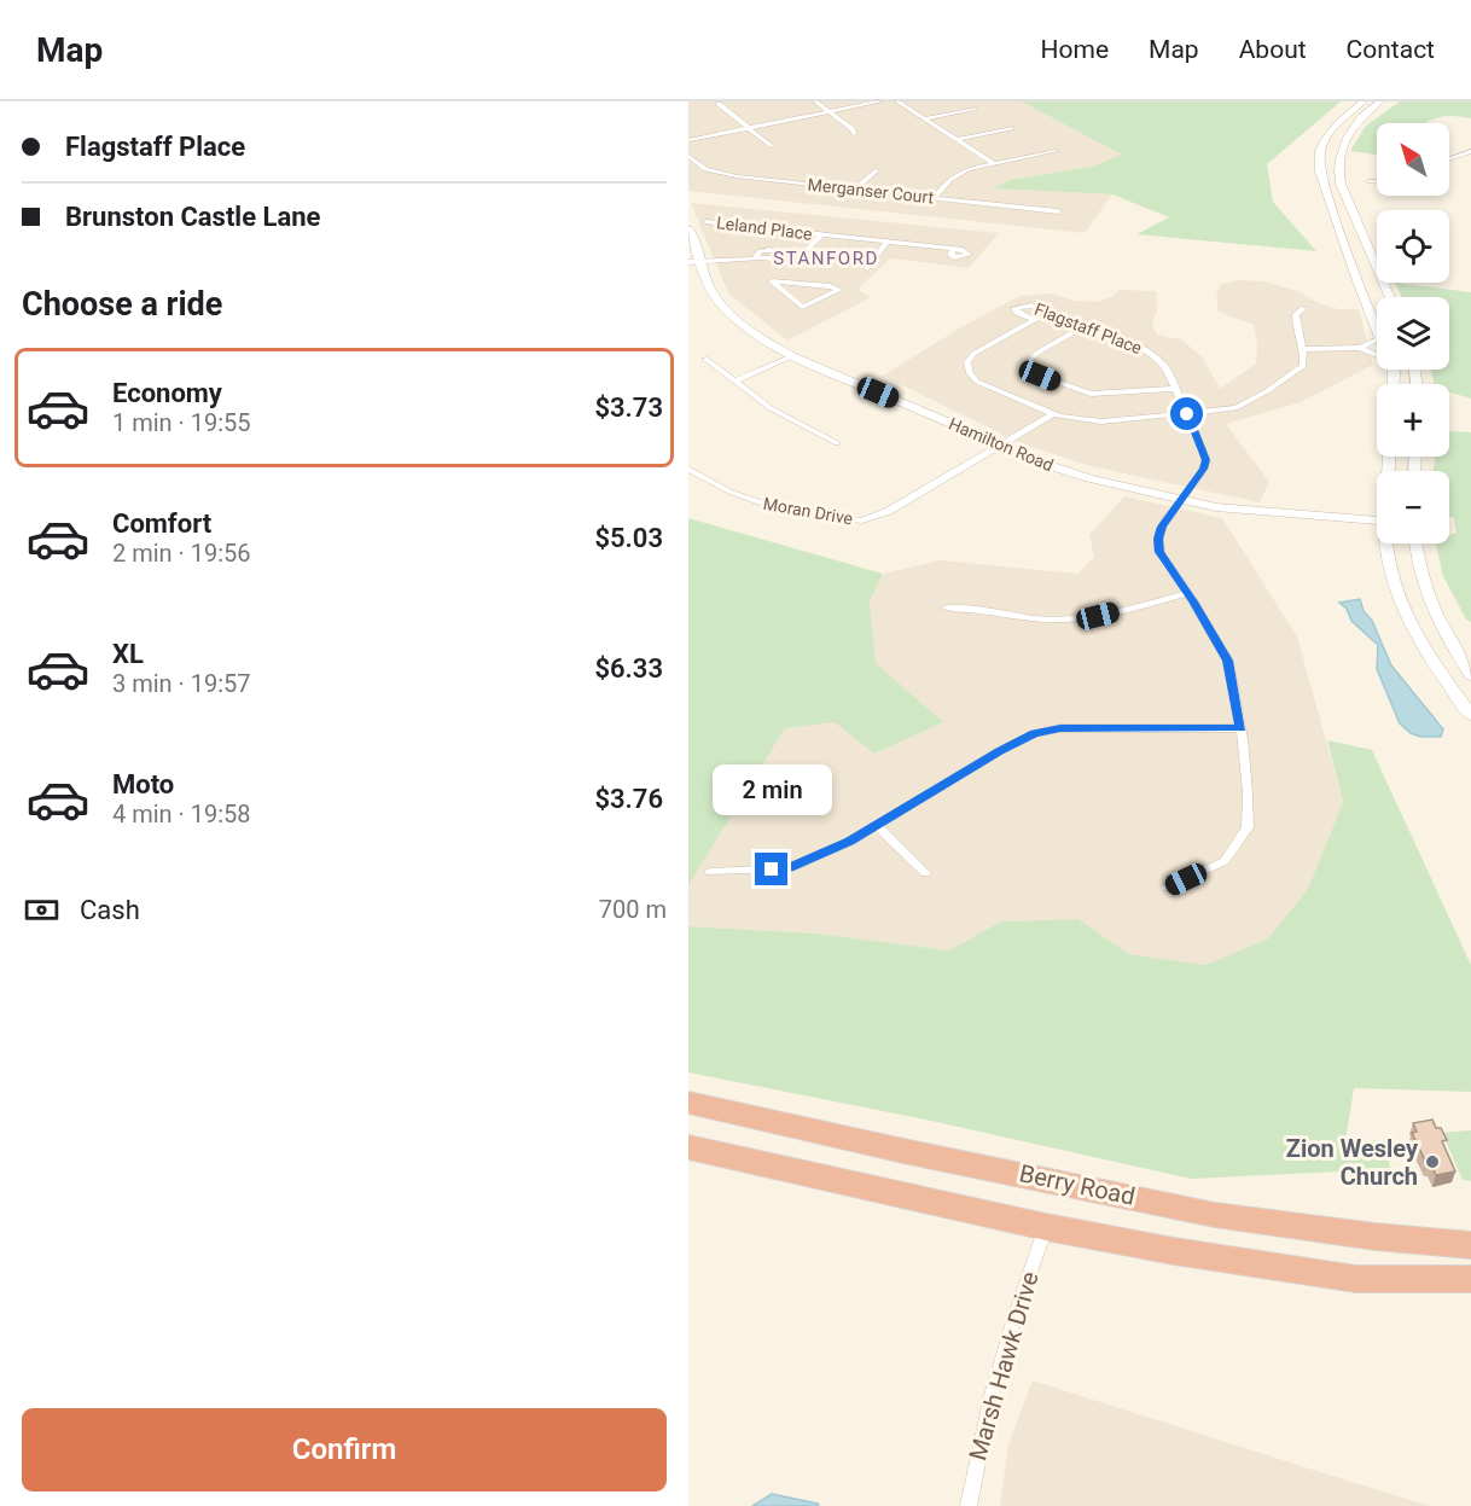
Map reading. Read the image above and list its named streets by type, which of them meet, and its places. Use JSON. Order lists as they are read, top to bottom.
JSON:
{
  "streets": {
    "highway": ["Berry Road"],
    "main road": ["Hamilton Road"],
    "street": [
      "Merganser Court",
      "Leland Place",
      "Flagstaff Place",
      "Moran Drive",
      "Marsh Hawk Drive"
    ]
  },
  "crossings": [
    ["Flagstaff Place", "Hamilton Road"],
    ["Hamilton Road", "Moran Drive"]
  ],
  "districts": ["STANFORD"],
  "places": ["Zion Wesley Church"],
  "north": "top left",
  "page": {
    "header": "Map",
    "nav": [
      "Home",
      "Map",
      "About",
      "Contact"
    ],
    "banner": ["Flagstaff Place", "Brunston Castle Lane"],
    "map_buttons": ["+", "−"],
    "heading": "Choose a ride",
    "list": [
      {
        "name": "Economy",
        "note": "1 min · 19:55",
        "value": "$3.73"
      },
      {
        "name": "Comfort",
        "note": "2 min · 19:56",
        "value": "$5.03"
      },
      {
        "name": "XL",
        "note": "3 min · 19:57",
        "value": "$6.33"
      },
      {
        "name": "Moto",
        "note": "4 min · 19:58",
        "value": "$3.76"
      }
    ],
    "bubble": "2 min",
    "pay": ["Cash", "700 m"],
    "buttons": "Confirm"
  }
}
